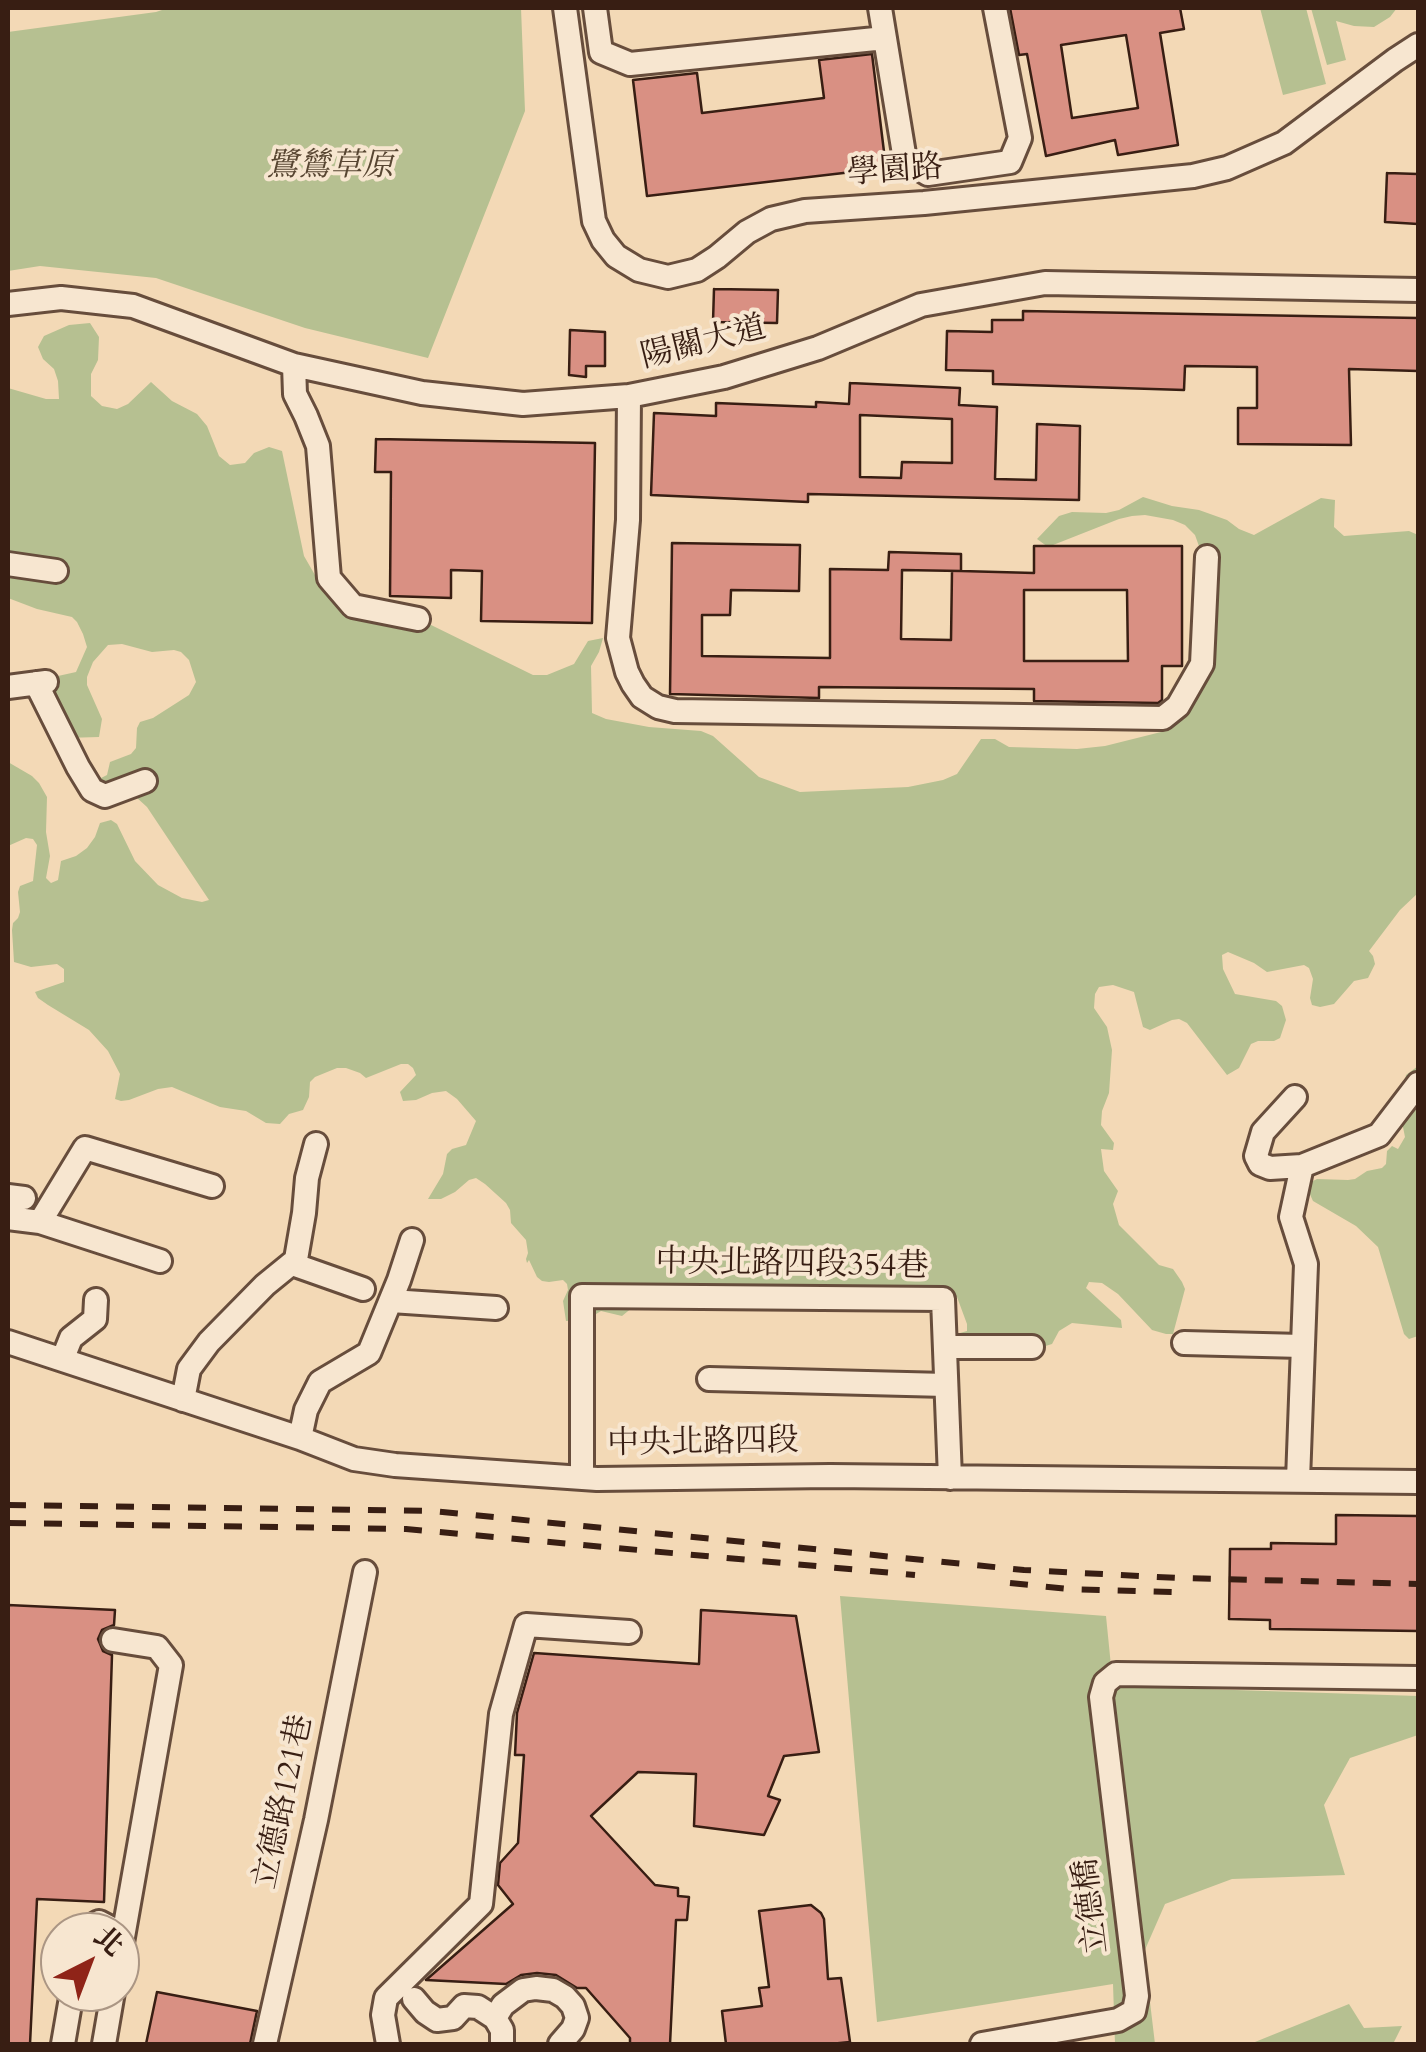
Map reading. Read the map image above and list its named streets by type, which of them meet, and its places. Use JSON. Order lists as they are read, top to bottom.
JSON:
{
  "streets": {
    "street": [
      "學園路",
      "陽關大道",
      "中央北路四段354巷",
      "中央北路四段",
      "立德路121巷",
      "立德橋"
    ]
  },
  "crossings": [
    ["中央北路四段354巷", "中央北路四段"]
  ],
  "parks": ["鷺鷥草原"],
  "north": "top right"
}
